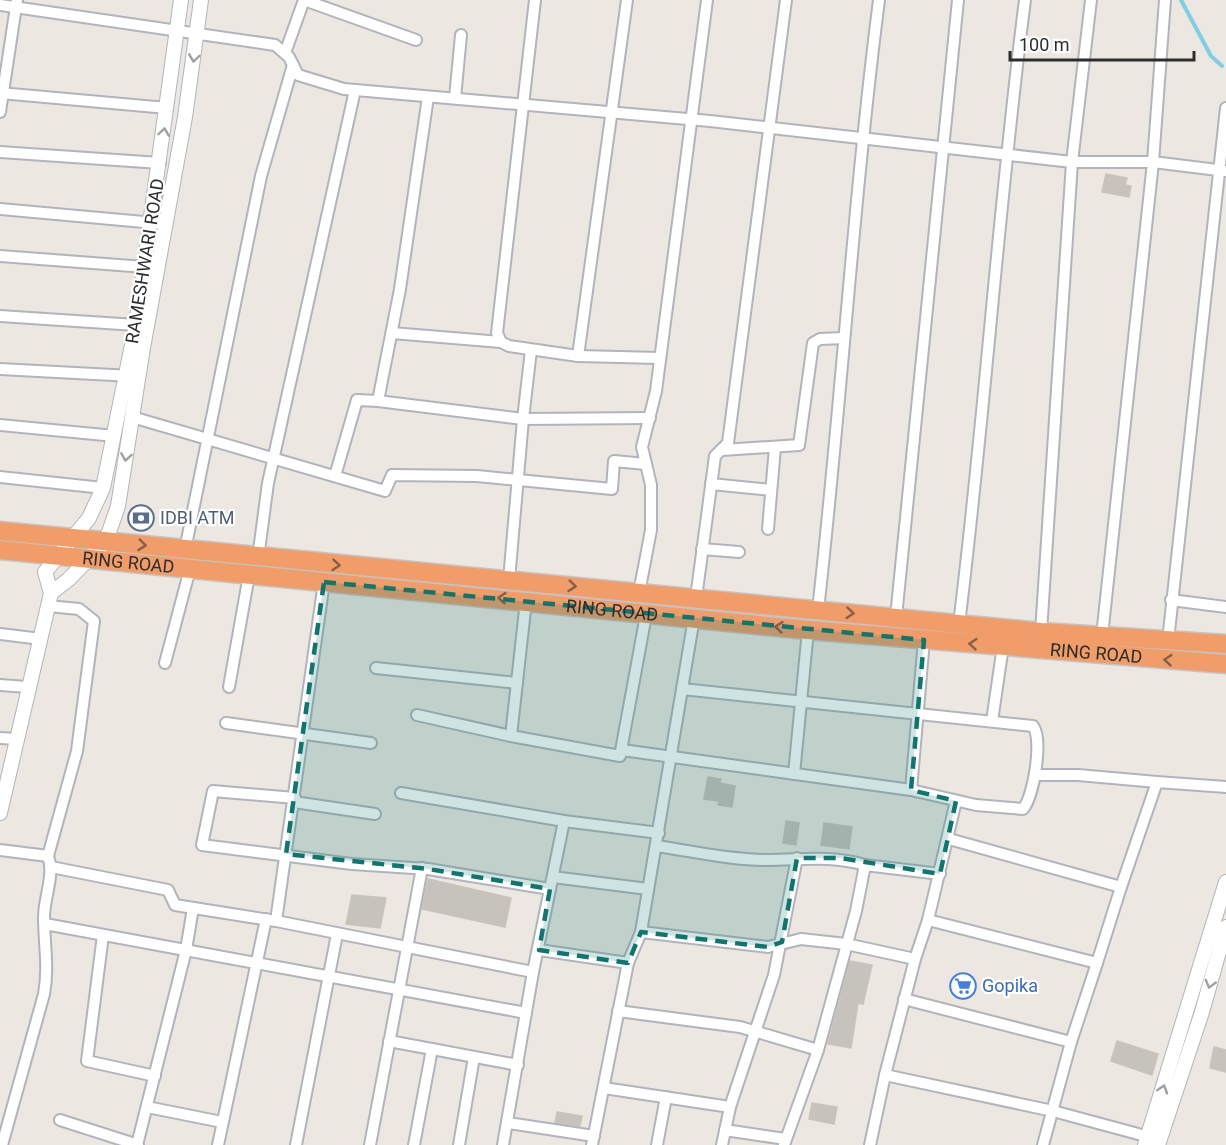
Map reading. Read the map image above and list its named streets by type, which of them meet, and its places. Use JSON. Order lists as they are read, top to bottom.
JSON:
{
  "streets": {
    "highway": ["RING ROAD"],
    "main road": ["RAMESHWARI ROAD"]
  },
  "crossings": [
    ["RAMESHWARI ROAD", "RING ROAD"]
  ],
  "places": {
    "bank": ["IDBI ATM"],
    "supermarket": ["Gopika"]
  },
  "scale_bar": "100 m"
}
